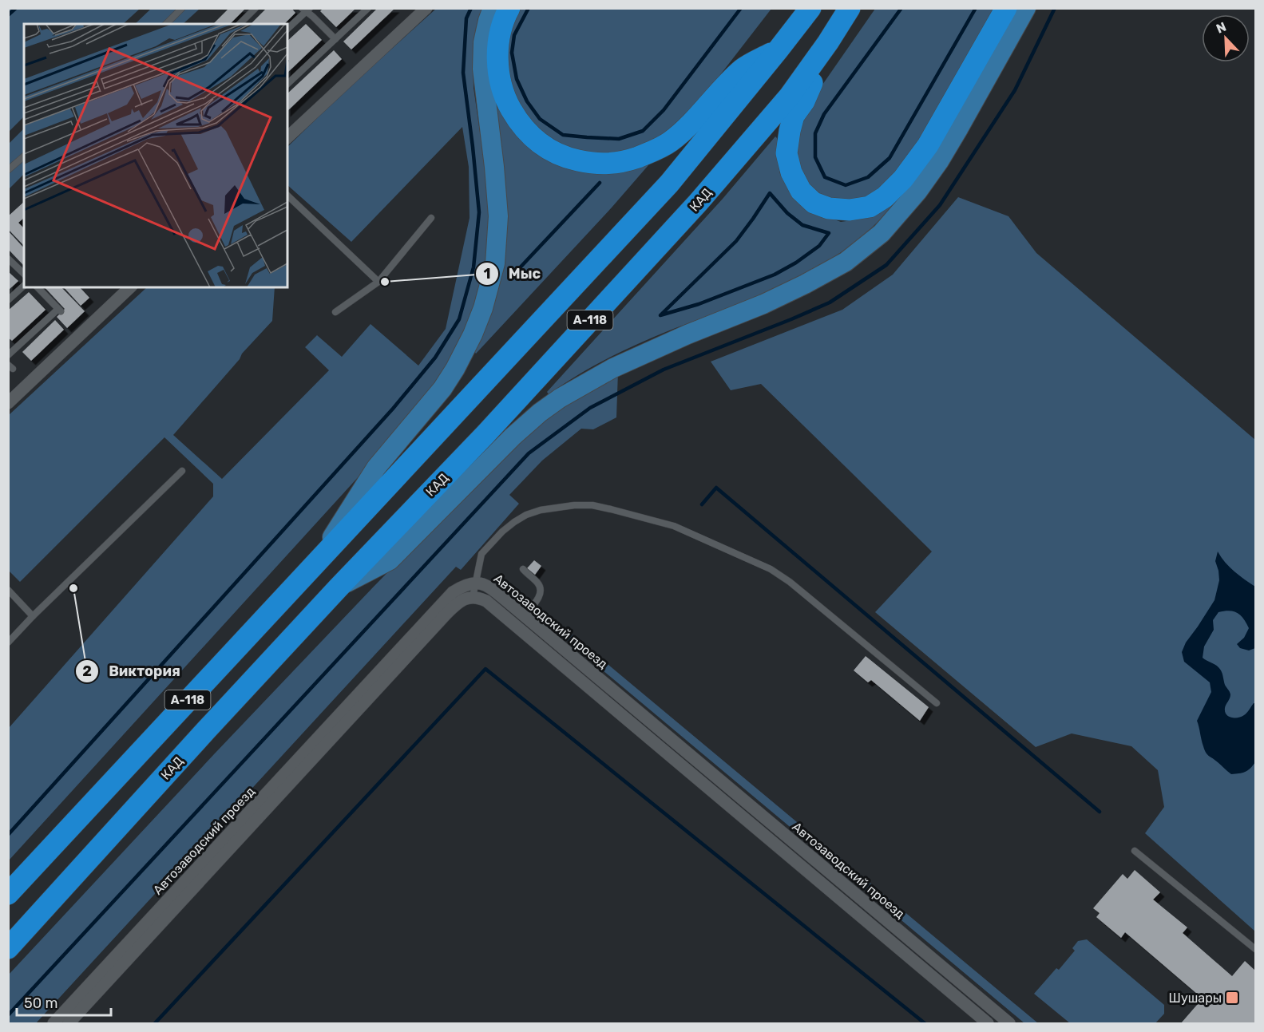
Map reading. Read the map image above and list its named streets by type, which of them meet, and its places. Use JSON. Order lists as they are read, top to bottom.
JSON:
{
  "streets": {
    "highway": ["КАД", "А-118"],
    "street": ["Автозаводский проезд"]
  },
  "places": {
    "other": ["Мыс", "Виктория"],
    "transit": ["Шушары"]
  },
  "scale_bar": "50 m",
  "north": "top left"
}
